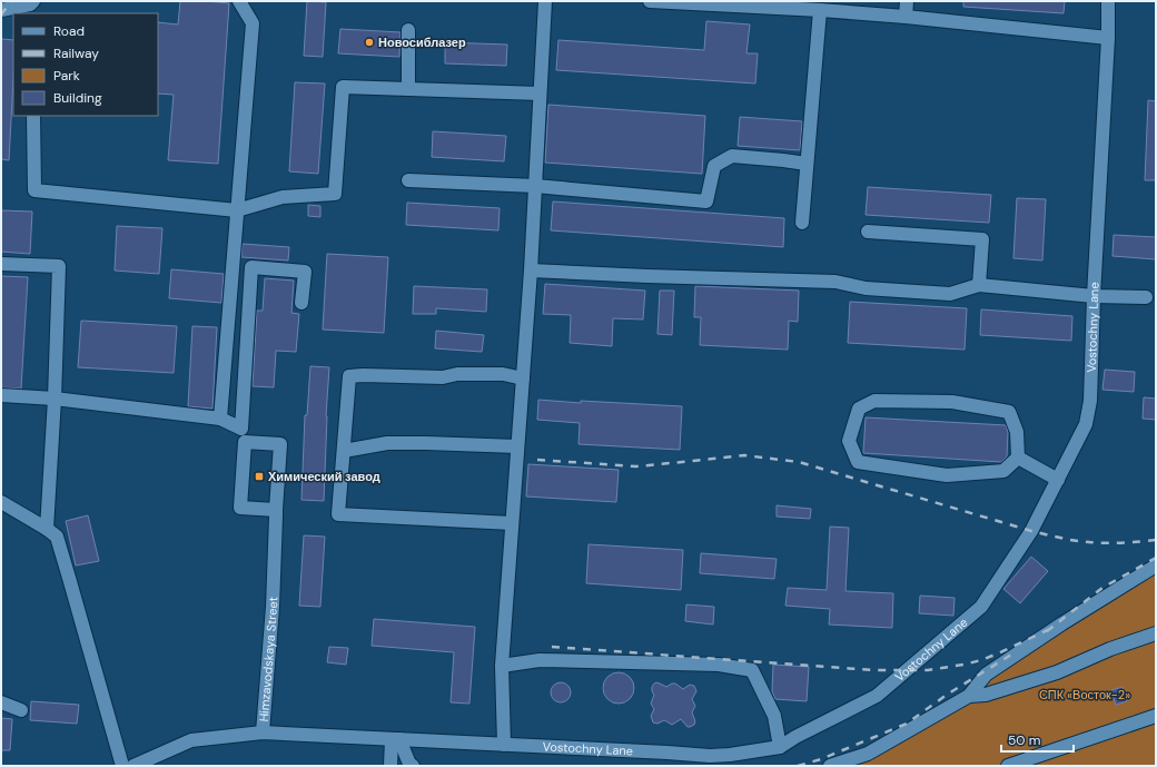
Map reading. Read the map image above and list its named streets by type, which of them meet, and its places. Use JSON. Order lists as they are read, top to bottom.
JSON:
{
  "streets": {
    "street": ["Vostochny Lane", "Himzavodskaya Street"]
  },
  "crossings": [
    ["Vostochny Lane", "Himzavodskaya Street"]
  ],
  "parks": ["СПК «Восток-2»"],
  "places": {
    "other": ["Новосиблазер"],
    "transit": ["Химический завод"]
  },
  "legend": [
    "Road",
    "Railway",
    "Park",
    "Building"
  ],
  "scale_bar": "50 m"
}
